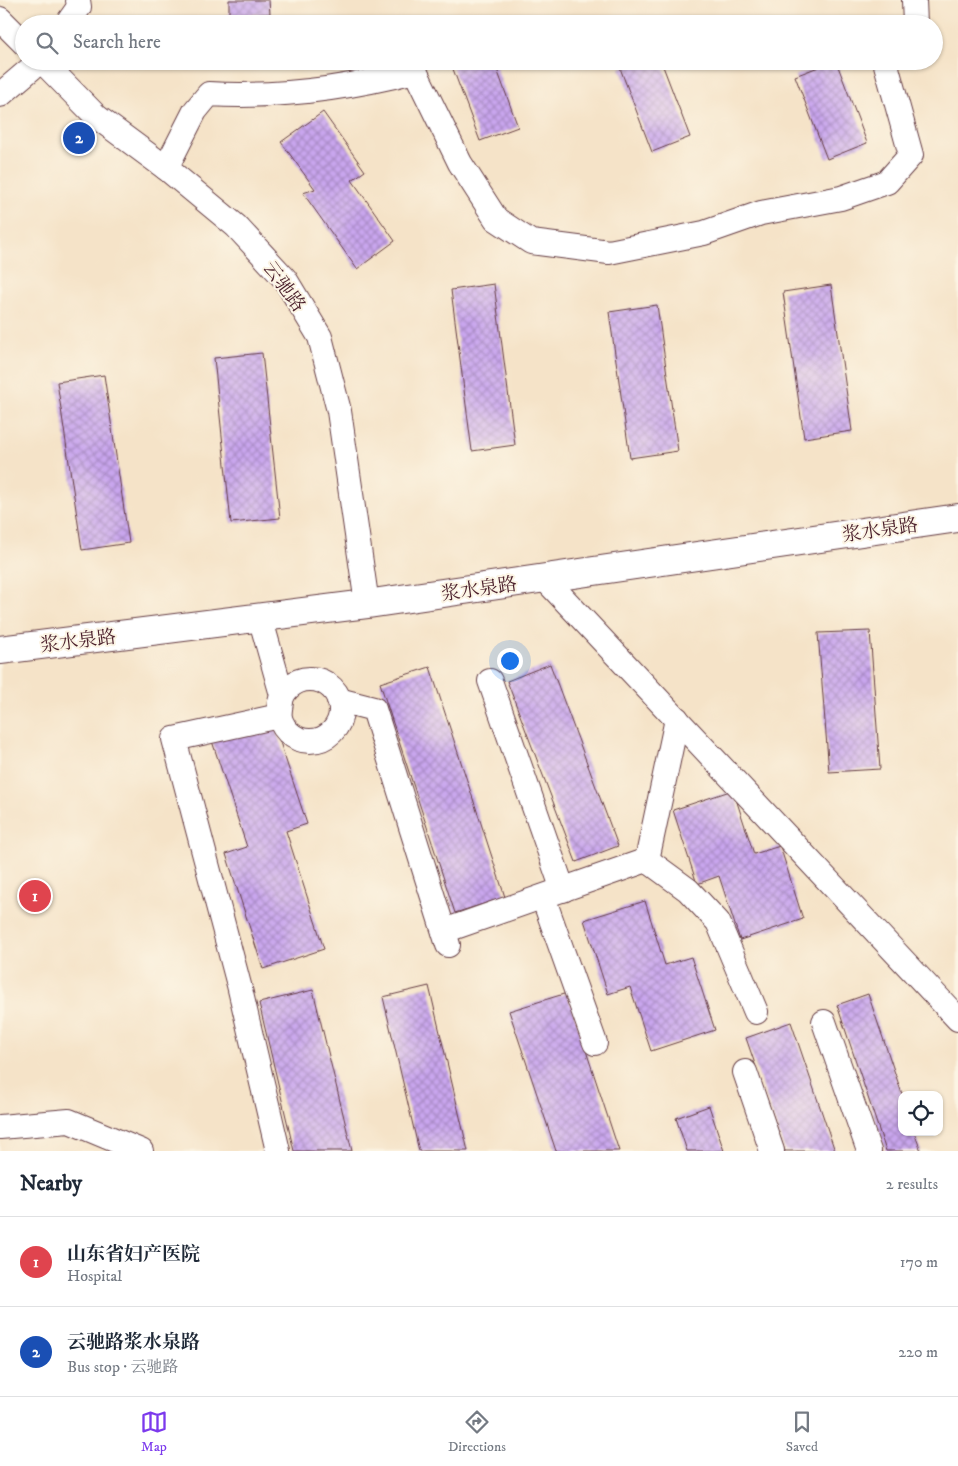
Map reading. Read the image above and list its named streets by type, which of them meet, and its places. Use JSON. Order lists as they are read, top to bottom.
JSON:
{
  "streets": {
    "main road": ["浆水泉路"],
    "street": ["云驰路"]
  },
  "crossings": [
    ["云驰路", "浆水泉路"]
  ],
  "page": {
    "search": "Search here",
    "pins": ["2", "1"],
    "heading": ["Nearby", "2 results"],
    "list": [
      {
        "mark": "1",
        "name": "山东省妇产医院",
        "note": "Hospital",
        "value": "170 m"
      },
      {
        "mark": "2",
        "name": "云驰路浆水泉路",
        "note": "Bus stop · 云驰路",
        "value": "220 m"
      }
    ],
    "nav": ["Map", "Directions", "Saved"]
  }
}
